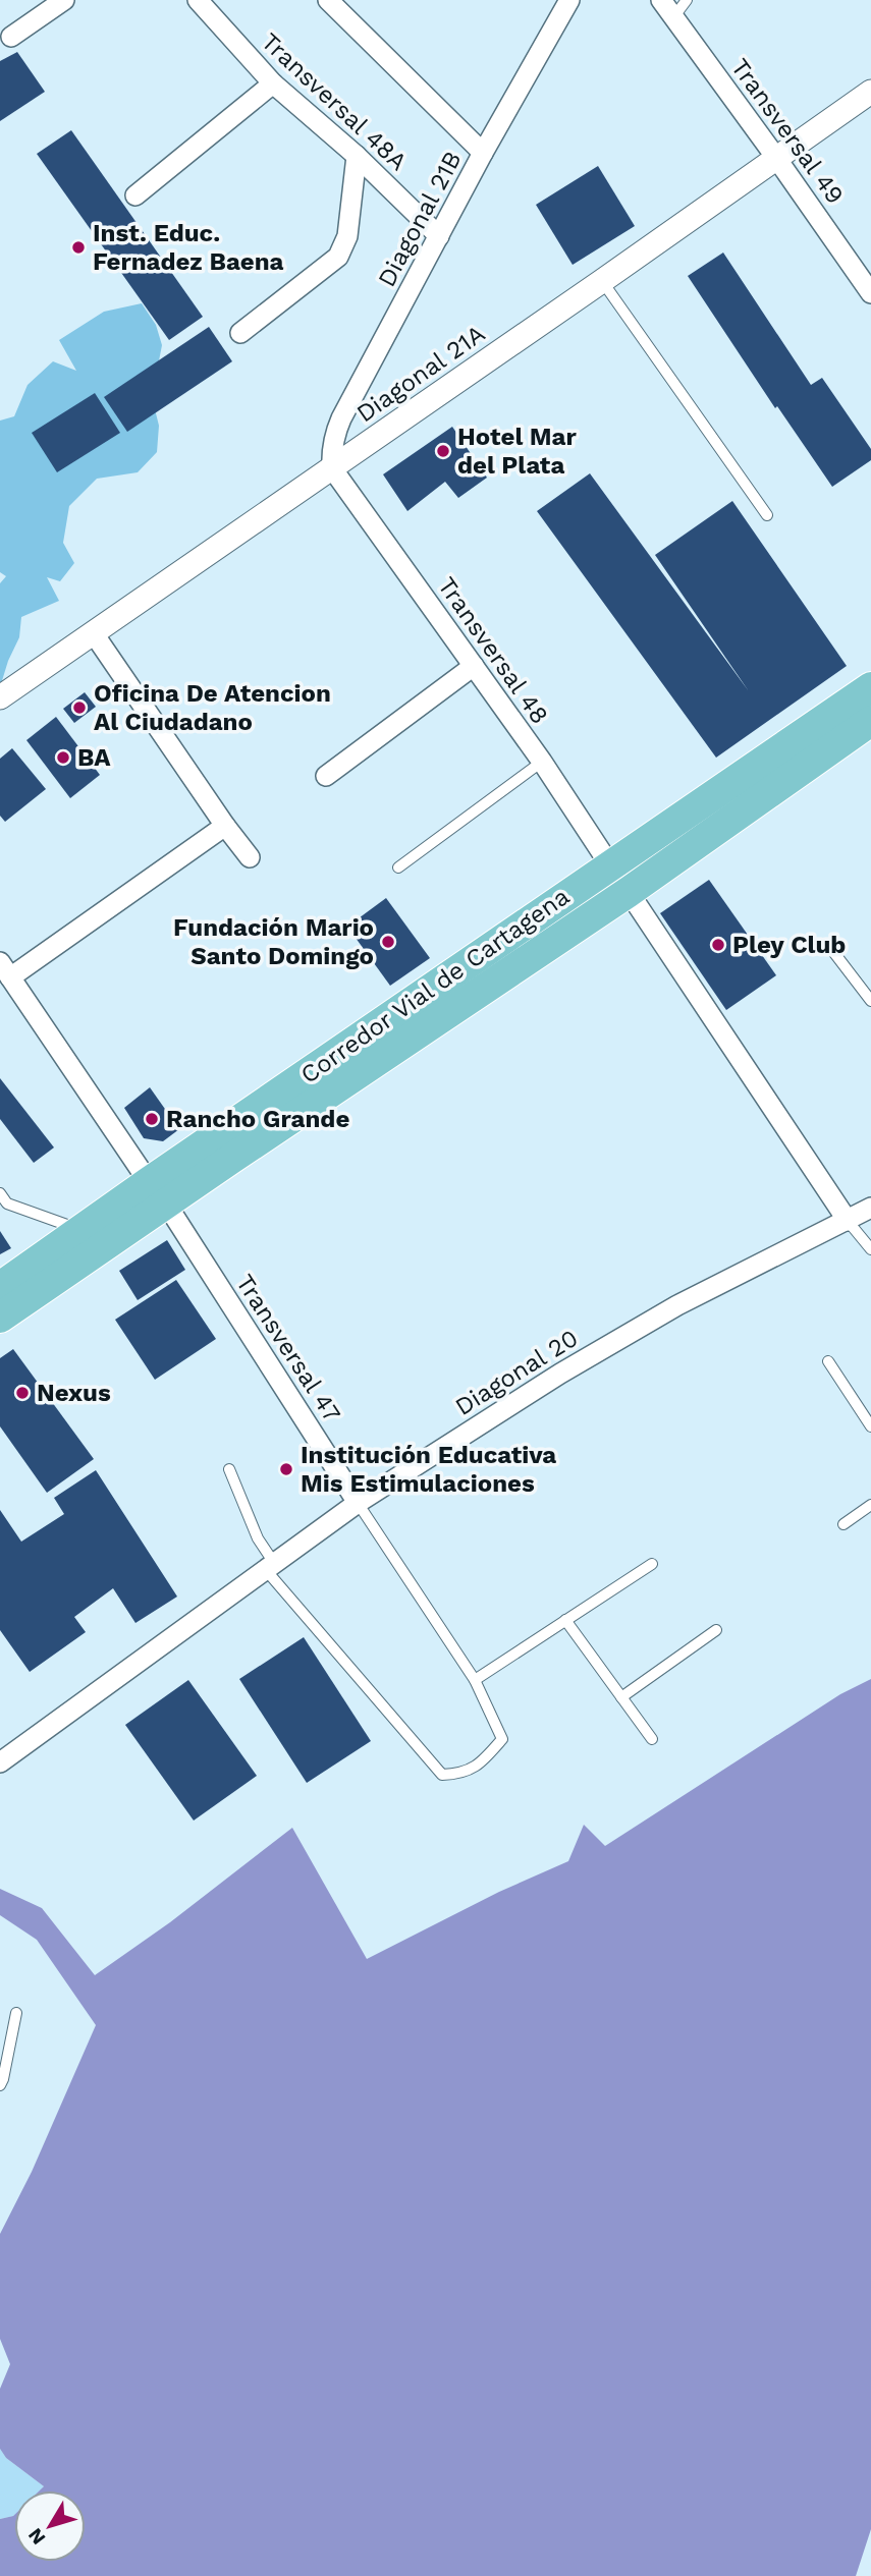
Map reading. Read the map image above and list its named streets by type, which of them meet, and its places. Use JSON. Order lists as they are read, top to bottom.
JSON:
{
  "streets": {
    "main road": ["Corredor Vial de Cartagena"],
    "street": [
      "Transversal 48A",
      "Transversal 49",
      "Diagonal 21B",
      "Diagonal 21A",
      "Transversal 48",
      "Transversal 47",
      "Diagonal 20"
    ]
  },
  "crossings": [
    ["Transversal 48A", "Diagonal 21B"],
    ["Transversal 49", "Diagonal 21A"],
    ["Diagonal 21B", "Diagonal 21A"],
    ["Diagonal 21B", "Transversal 48"],
    ["Diagonal 21A", "Transversal 48"],
    ["Transversal 48", "Corredor Vial de Cartagena"],
    ["Corredor Vial de Cartagena", "Transversal 47"],
    ["Transversal 47", "Diagonal 20"]
  ],
  "places": [
    "Inst. Educ. Fernadez Baena",
    "Hotel Mar del Plata",
    "Oficina De Atencion Al Ciudadano",
    "BA",
    "Fundación Mario Santo Domingo",
    "Pley Club",
    "Rancho Grande",
    "Nexus",
    "Institución Educativa Mis Estimulaciones"
  ],
  "north": "bottom left"
}
